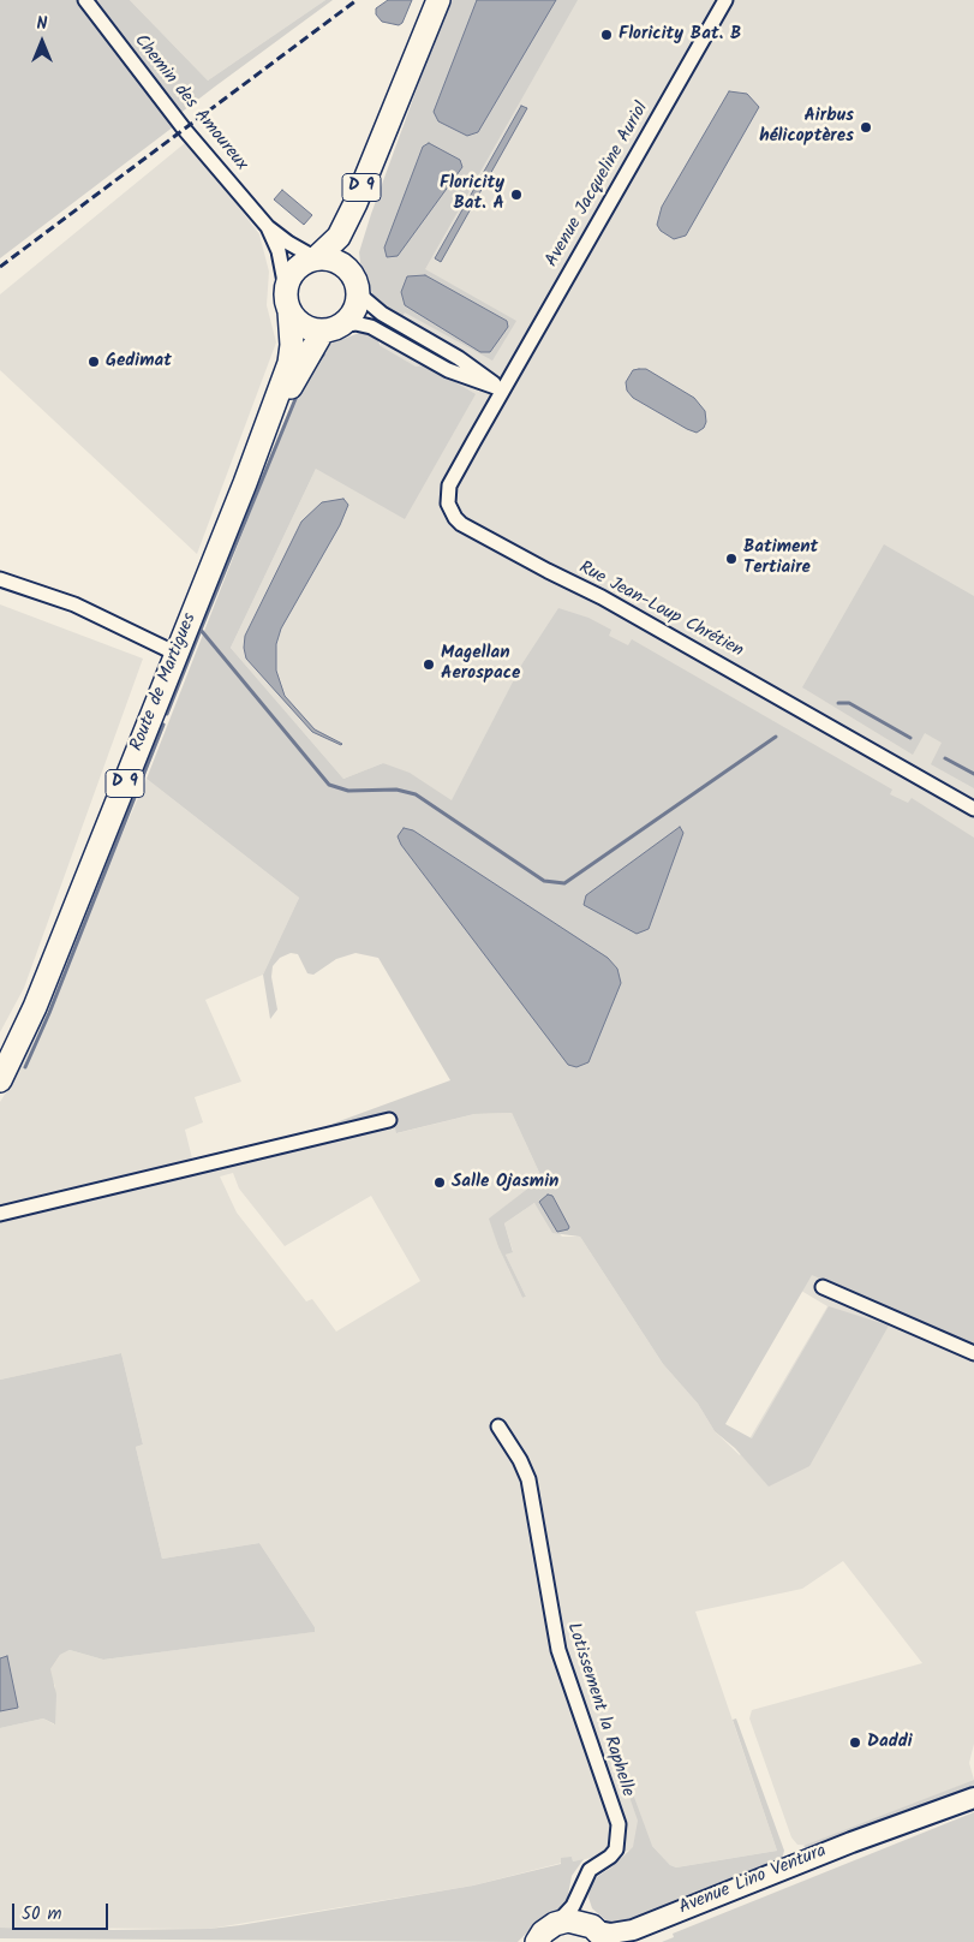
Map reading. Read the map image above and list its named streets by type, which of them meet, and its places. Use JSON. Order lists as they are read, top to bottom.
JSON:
{
  "streets": {
    "main road": ["D 9", "Route de Martigues", "Avenue Lino Ventura"],
    "street": [
      "Chemin des Amoureux",
      "Avenue Jacqueline Auriol",
      "Rue Jean-Loup Chrétien",
      "Lotissement la Raphelle"
    ]
  },
  "crossings": [
    ["Chemin des Amoureux", "D 9"],
    ["Chemin des Amoureux", "Route de Martigues"],
    ["Avenue Jacqueline Auriol", "Rue Jean-Loup Chrétien"],
    ["D 9", "Route de Martigues"]
  ],
  "places": [
    "Floricity Bat. B",
    "Airbus hélicoptères",
    "Floricity Bat. A",
    "Gedimat",
    "Batiment Tertiaire",
    "Magellan Aerospace",
    "Salle Ojasmin",
    "Daddi"
  ],
  "scale_bar": "50 m",
  "north": "top"
}
